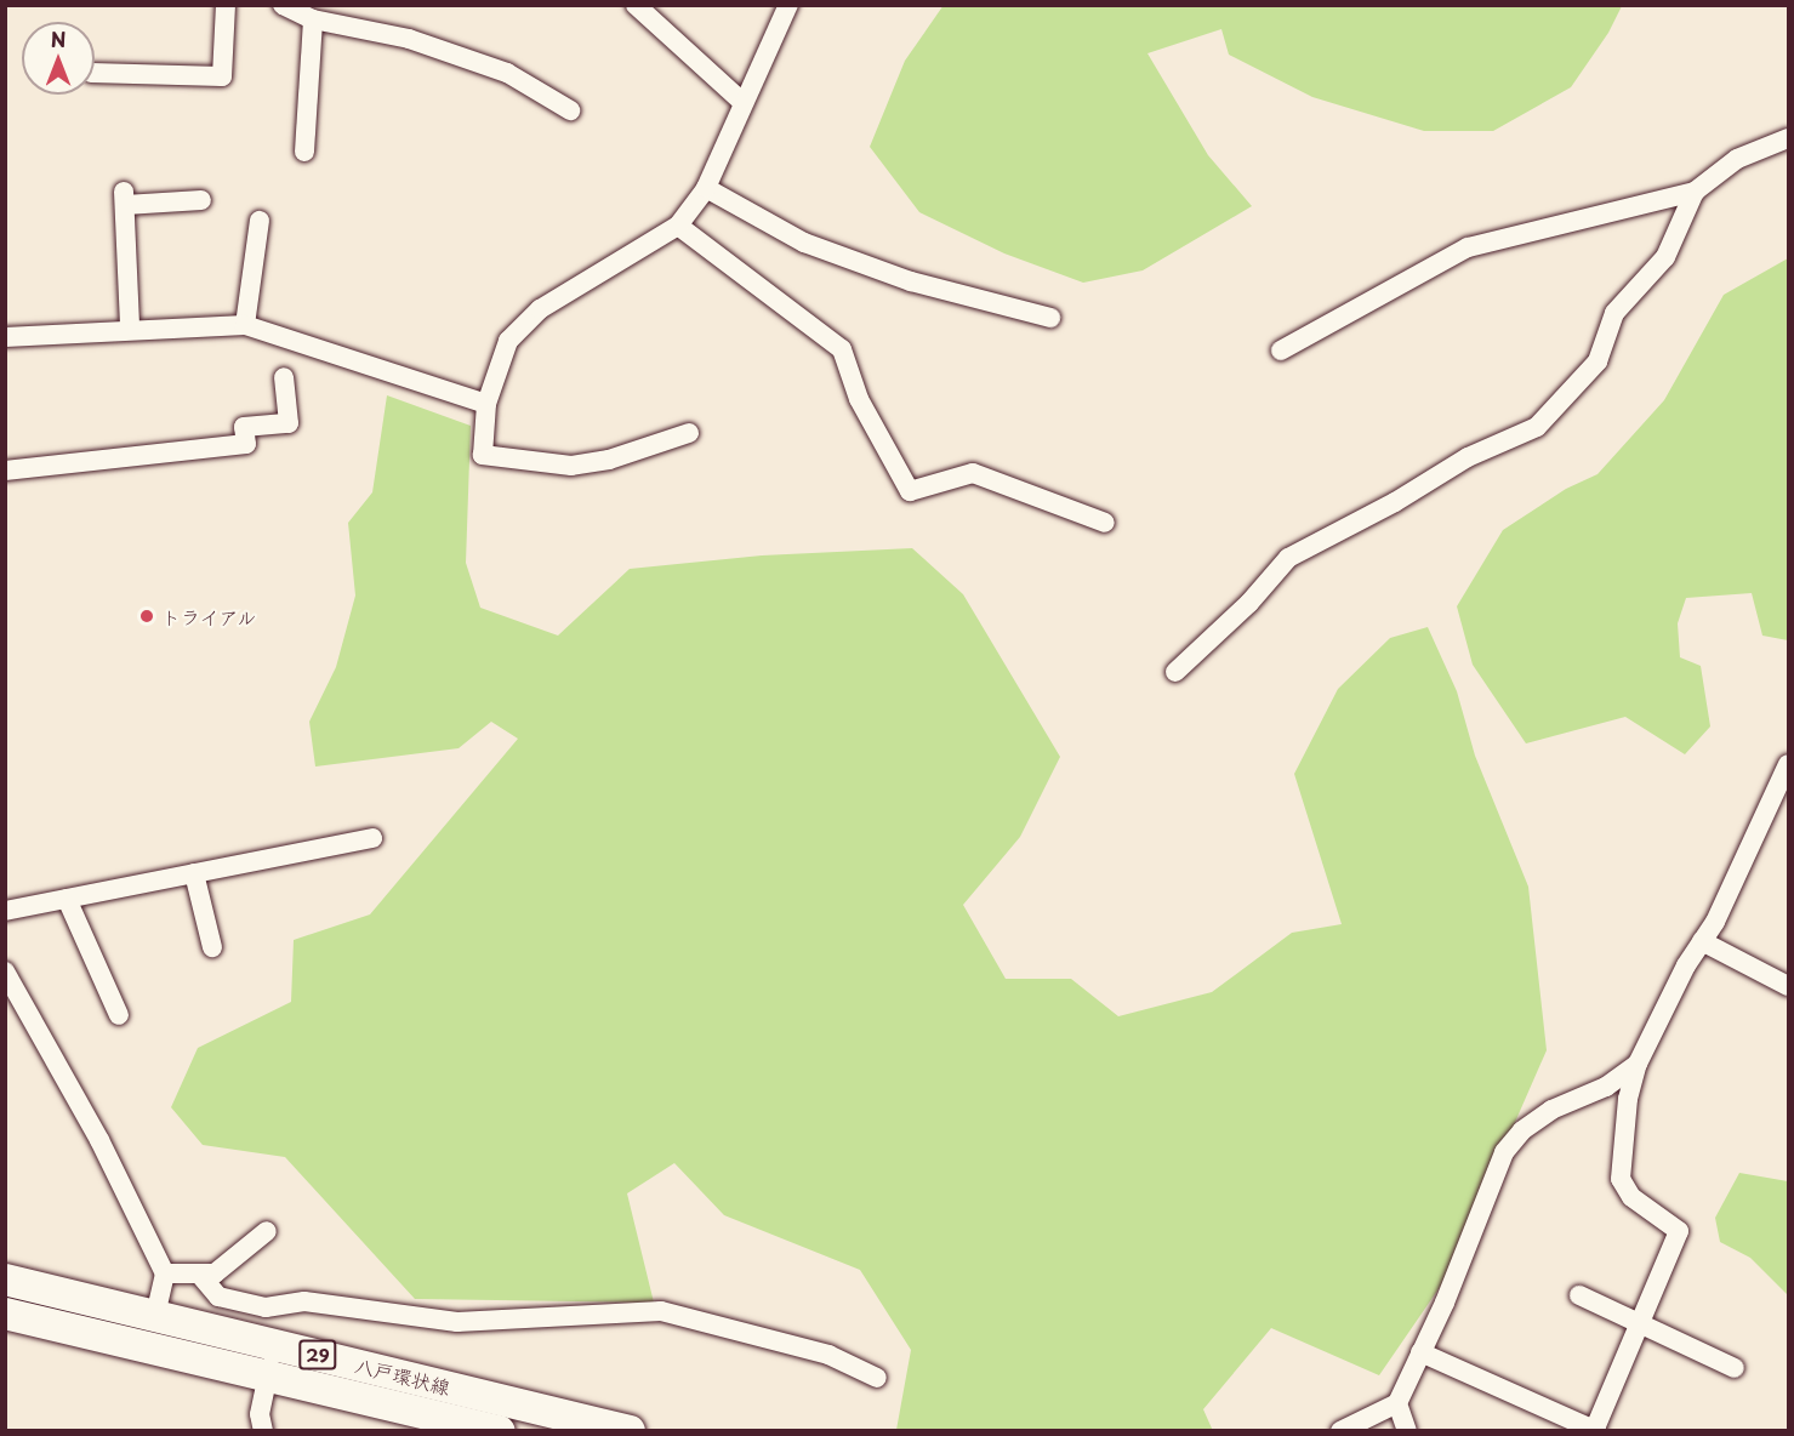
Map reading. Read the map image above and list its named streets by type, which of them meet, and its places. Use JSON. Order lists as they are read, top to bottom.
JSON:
{
  "streets": {
    "main road": ["29", "八戸環状線"]
  },
  "places": ["トライアル"],
  "north": "top"
}
